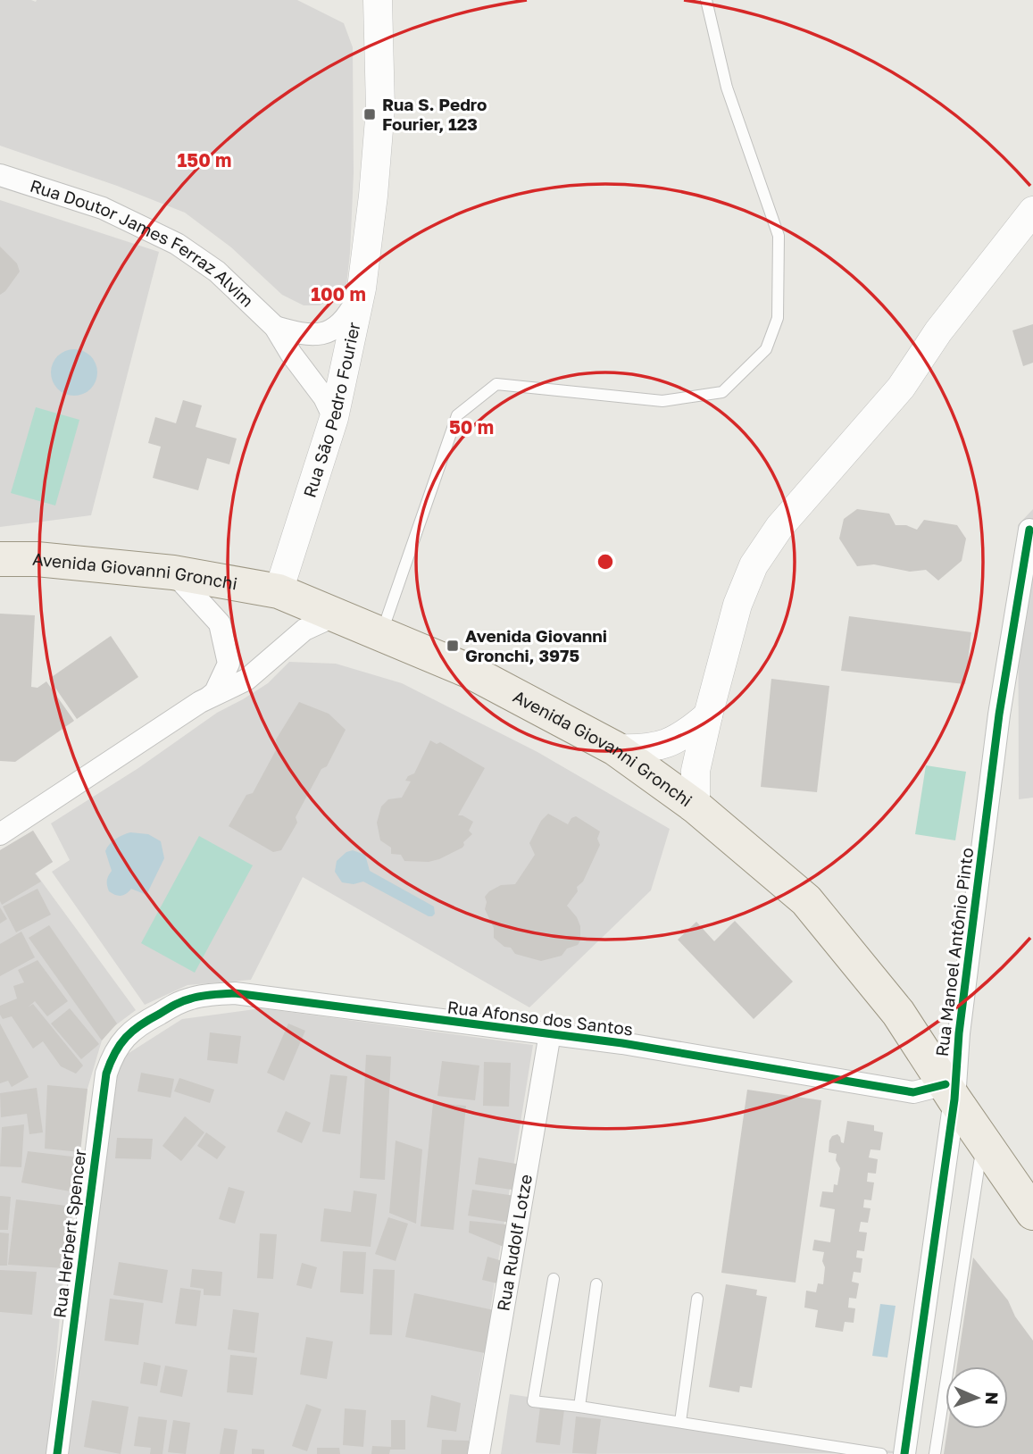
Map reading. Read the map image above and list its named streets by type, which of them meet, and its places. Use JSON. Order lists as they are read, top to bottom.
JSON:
{
  "streets": {
    "main road": ["Avenida Giovanni Gronchi"],
    "street": [
      "Rua Doutor James Ferraz Alvim",
      "Rua São Pedro Fourier",
      "Rua Manoel Antônio Pinto",
      "Rua Afonso dos Santos",
      "Rua Herbert Spencer",
      "Rua Rudolf Lotze"
    ]
  },
  "crossings": [
    ["Rua Doutor James Ferraz Alvim", "Rua São Pedro Fourier"],
    ["Rua São Pedro Fourier", "Avenida Giovanni Gronchi"],
    ["Avenida Giovanni Gronchi", "Rua Manoel Antônio Pinto"],
    ["Avenida Giovanni Gronchi", "Rua Afonso dos Santos"],
    ["Rua Manoel Antônio Pinto", "Rua Afonso dos Santos"],
    ["Rua Afonso dos Santos", "Rua Herbert Spencer"],
    ["Rua Afonso dos Santos", "Rua Rudolf Lotze"]
  ],
  "places": {
    "transit": ["Rua S. Pedro Fourier, 123", "Avenida Giovanni Gronchi, 3975"]
  },
  "north": "right",
  "rings": ["150 m", "100 m", "50 m"]
}
